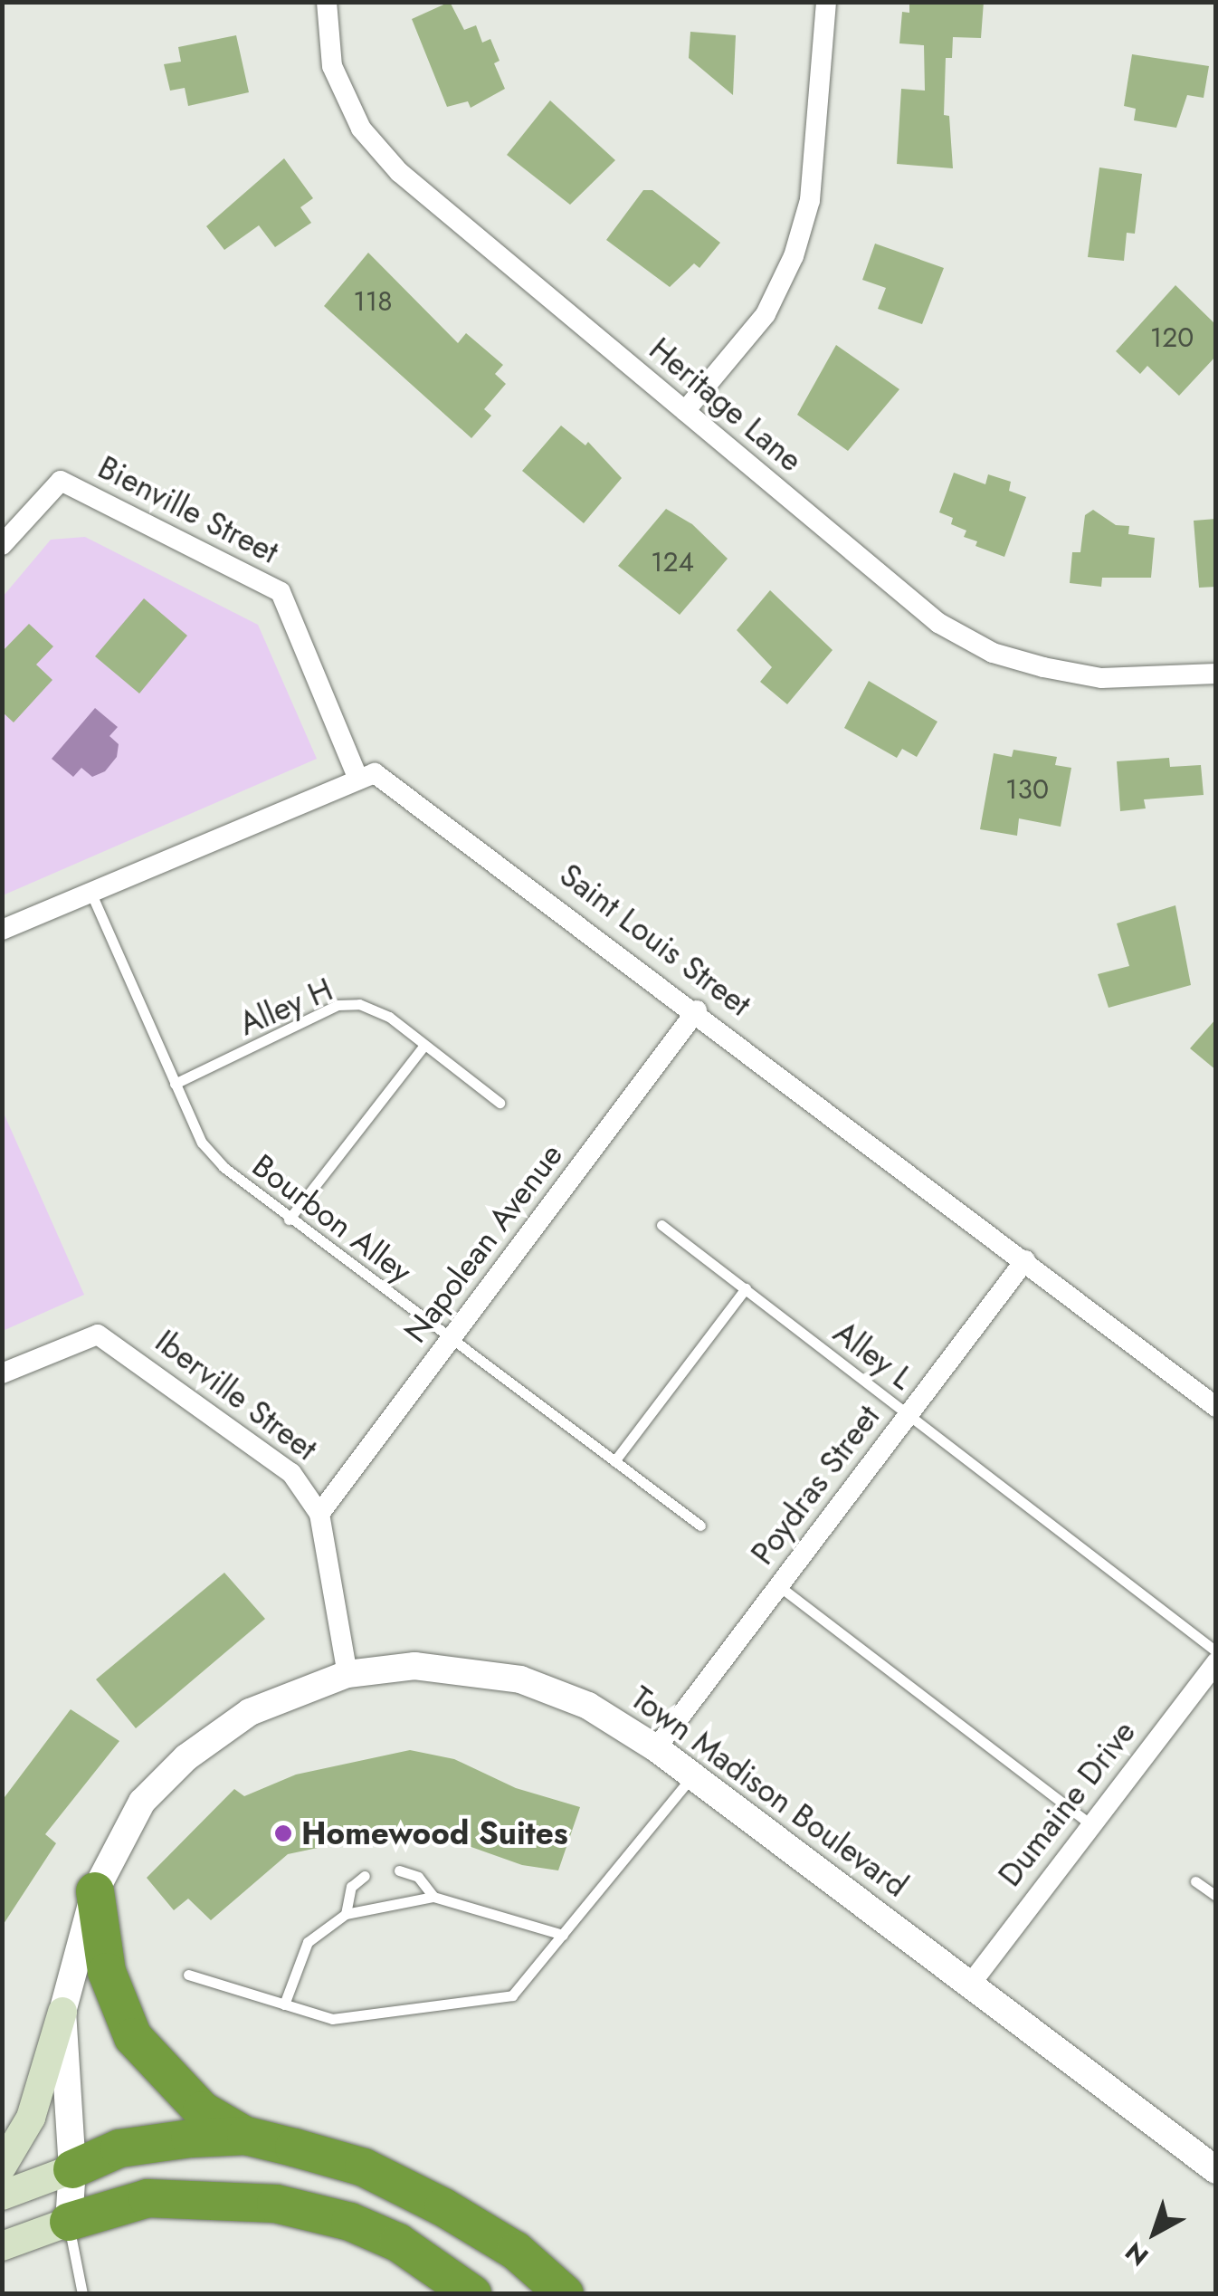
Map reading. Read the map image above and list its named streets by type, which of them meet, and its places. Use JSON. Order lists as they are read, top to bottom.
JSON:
{
  "streets": {
    "street": [
      "Heritage Lane",
      "Bienville Street",
      "Saint Louis Street",
      "Napolean Avenue",
      "Iberville Street",
      "Poydras Street",
      "Town Madison Boulevard",
      "Dumaine Drive"
    ],
    "lane": ["Alley H", "Bourbon Alley", "Alley L"]
  },
  "crossings": [
    ["Bienville Street", "Saint Louis Street"],
    ["Saint Louis Street", "Napolean Avenue"],
    ["Saint Louis Street", "Poydras Street"],
    ["Alley H", "Bourbon Alley"],
    ["Bourbon Alley", "Napolean Avenue"],
    ["Napolean Avenue", "Iberville Street"],
    ["Alley L", "Poydras Street"],
    ["Iberville Street", "Town Madison Boulevard"],
    ["Poydras Street", "Town Madison Boulevard"],
    ["Town Madison Boulevard", "Dumaine Drive"]
  ],
  "places": ["Homewood Suites"],
  "house_numbers": [
    "118",
    "120",
    "124",
    "130"
  ],
  "north": "bottom left"
}
